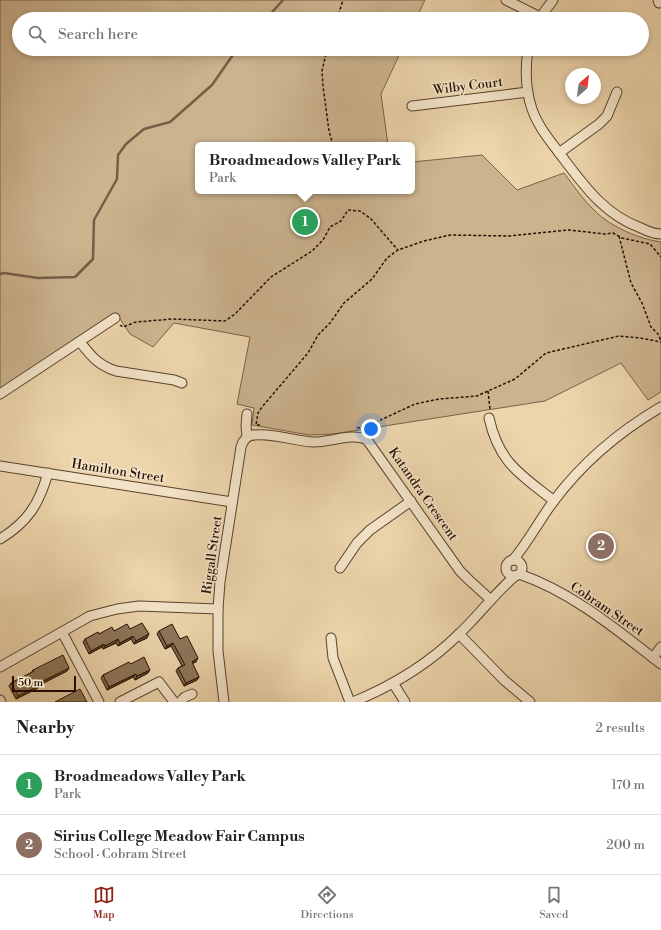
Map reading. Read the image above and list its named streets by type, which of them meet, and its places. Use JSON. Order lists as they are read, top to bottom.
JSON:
{
  "streets": {
    "street": [
      "Wilby Court",
      "Hamilton Street",
      "Katandra Crescent",
      "Riggall Street",
      "Cobram Street"
    ]
  },
  "crossings": [
    ["Hamilton Street", "Riggall Street"],
    ["Katandra Crescent", "Riggall Street"]
  ],
  "scale_bar": "50 m",
  "north": "top right",
  "page": {
    "search": "Search here",
    "popup": ["Broadmeadows Valley Park", "Park"],
    "pins": ["1", "2"],
    "scale": "50 m",
    "heading": ["Nearby", "2 results"],
    "list": [
      {
        "mark": "1",
        "name": "Broadmeadows Valley Park",
        "note": "Park",
        "value": "170 m"
      },
      {
        "mark": "2",
        "name": "Sirius College Meadow Fair Campus",
        "note": "School · Cobram Street",
        "value": "200 m"
      }
    ],
    "nav": ["Map", "Directions", "Saved"]
  }
}
